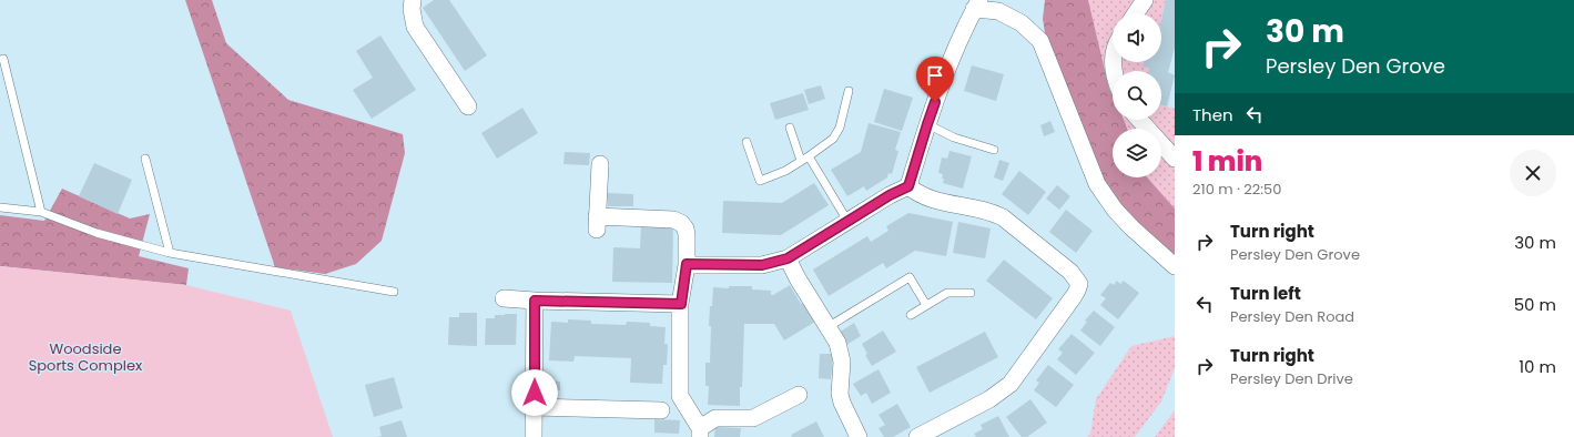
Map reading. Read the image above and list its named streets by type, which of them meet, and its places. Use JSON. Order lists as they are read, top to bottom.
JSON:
{
  "parks": ["Woodside Sports Complex"],
  "page": {
    "turn": ["30 m", "Persley Den Grove"],
    "then": "Then",
    "heading": ["1 min", "210 m · 22:50"],
    "list": [
      {
        "name": "Turn right",
        "note": "Persley Den Grove",
        "value": "30 m"
      },
      {
        "name": "Turn left",
        "note": "Persley Den Road",
        "value": "50 m"
      },
      {
        "name": "Turn right",
        "note": "Persley Den Drive",
        "value": "10 m"
      }
    ]
  }
}
